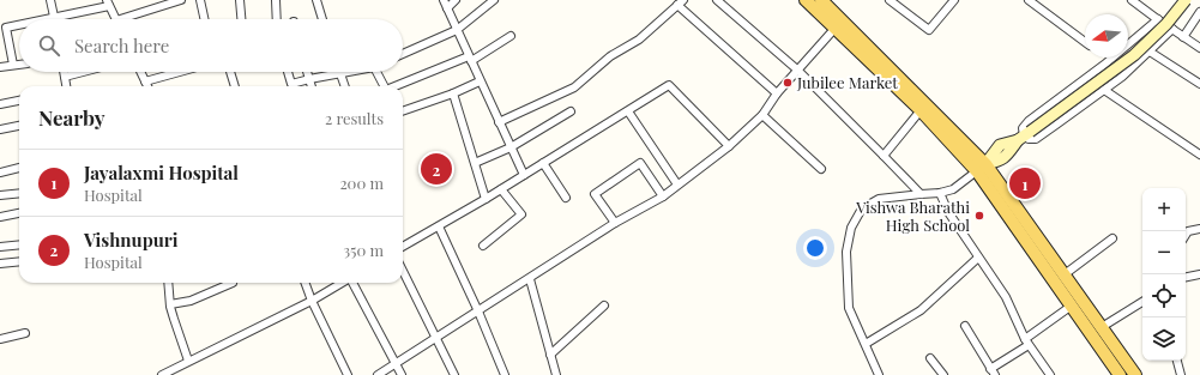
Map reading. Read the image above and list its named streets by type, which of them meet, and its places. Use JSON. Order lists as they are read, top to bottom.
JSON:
{
  "places": ["Jubilee Market", "Vishwa Bharathi High School"],
  "north": "left",
  "page": {
    "search": "Search here",
    "heading": ["Nearby", "2 results"],
    "list": [
      {
        "mark": "1",
        "name": "Jayalaxmi Hospital",
        "note": "Hospital",
        "value": "200 m"
      },
      {
        "mark": "2",
        "name": "Vishnupuri",
        "note": "Hospital",
        "value": "350 m"
      }
    ],
    "pins": ["2", "1"],
    "map_buttons": ["+", "−"]
  }
}
